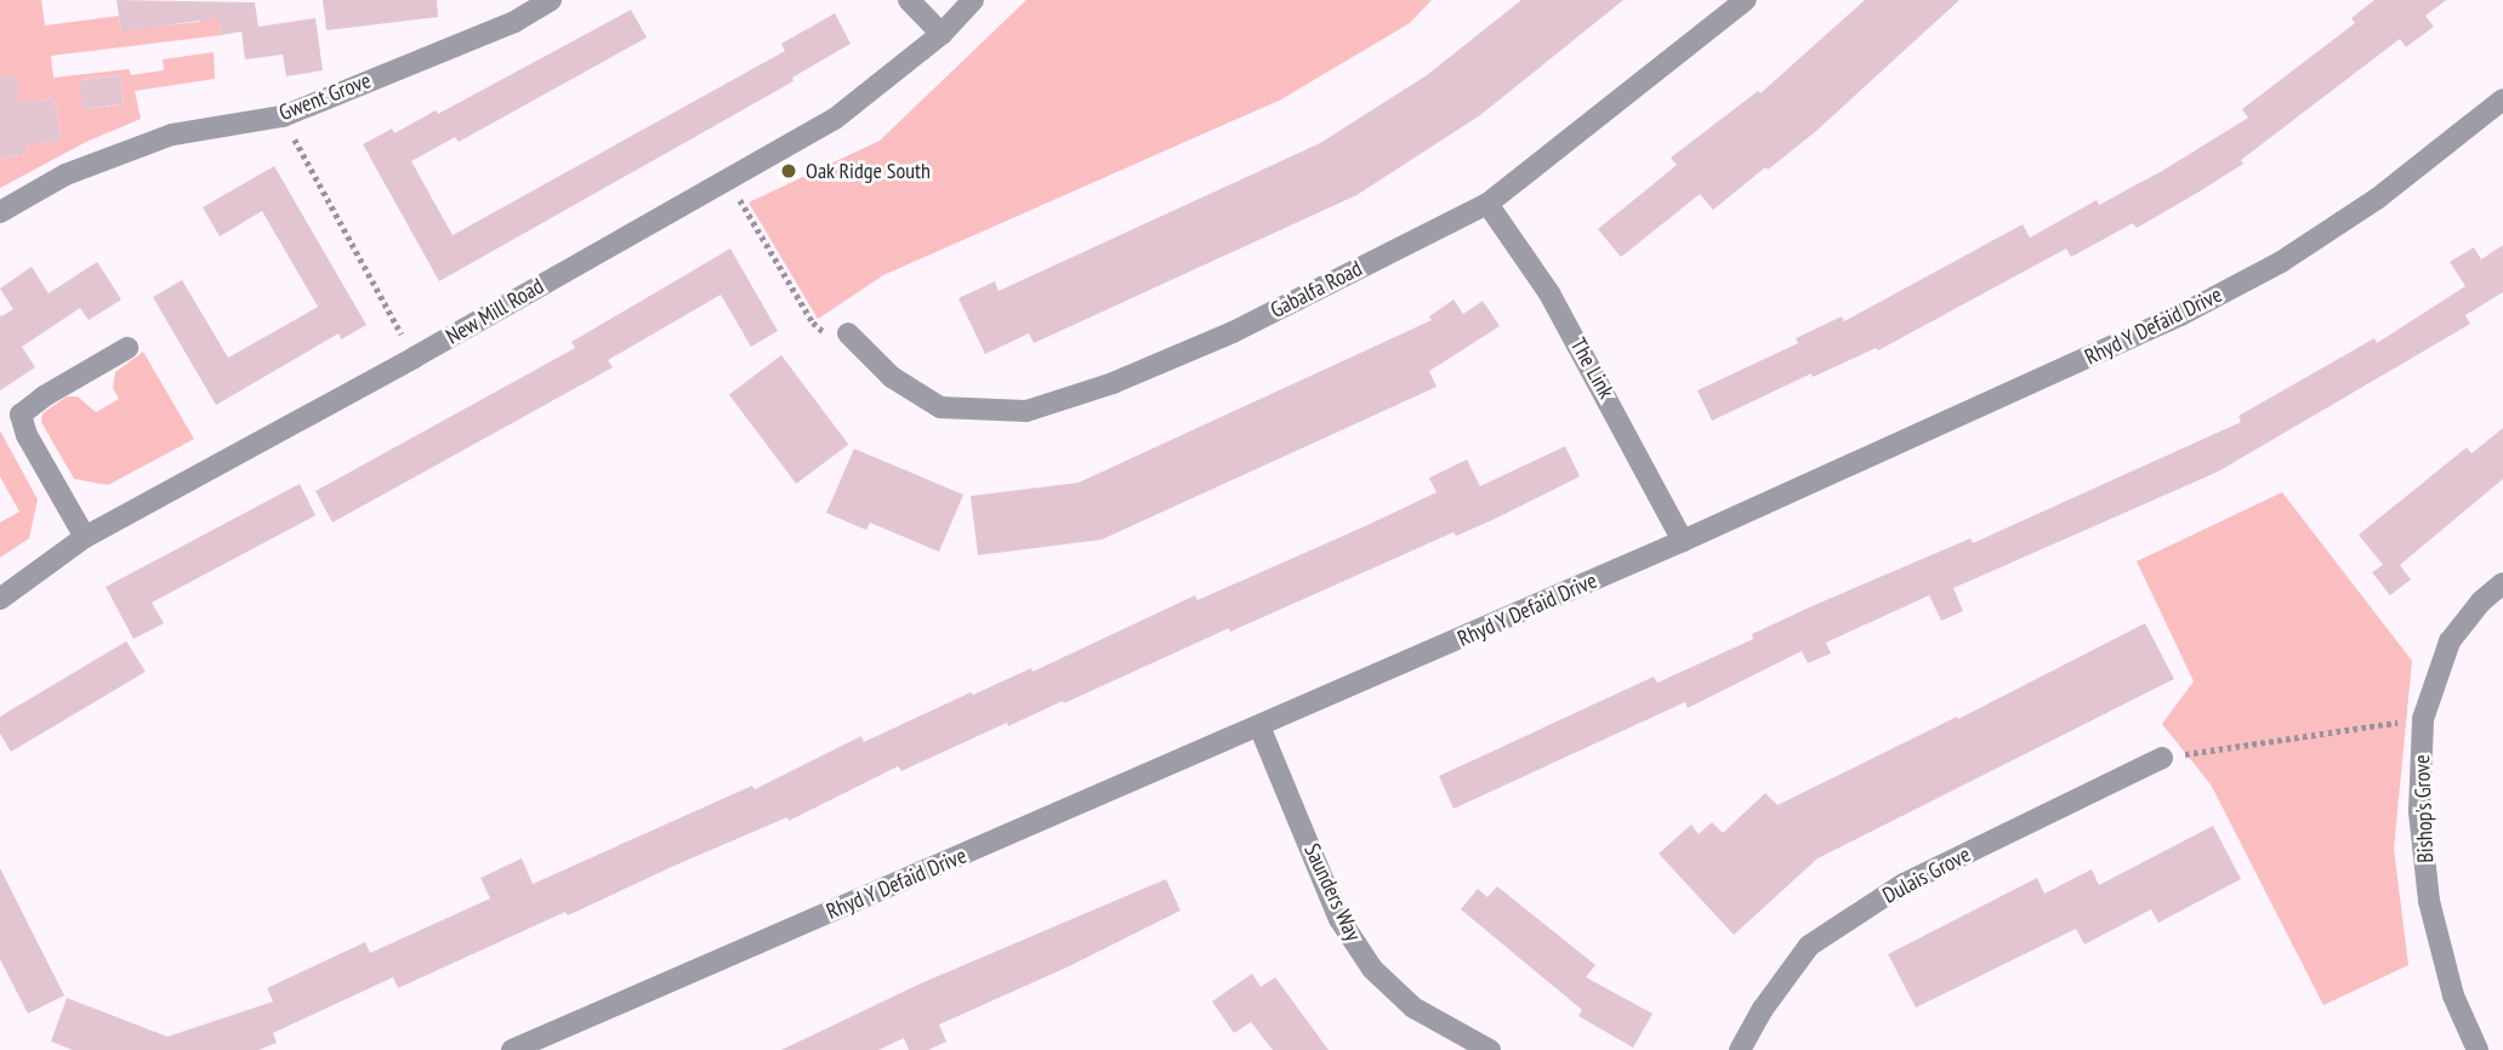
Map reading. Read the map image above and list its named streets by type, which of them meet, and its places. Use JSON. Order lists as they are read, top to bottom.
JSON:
{
  "streets": {
    "street": [
      "Gwent Grove",
      "Gabalfa Road",
      "New Mill Road",
      "Rhyd Y Defaid Drive",
      "The Link",
      "Bishop's Grove",
      "Dulais Grove",
      "Saunders Way"
    ]
  },
  "crossings": [
    ["Gabalfa Road", "The Link"],
    ["Rhyd Y Defaid Drive", "The Link"],
    ["Rhyd Y Defaid Drive", "Saunders Way"]
  ],
  "places": ["Oak Ridge South"]
}
